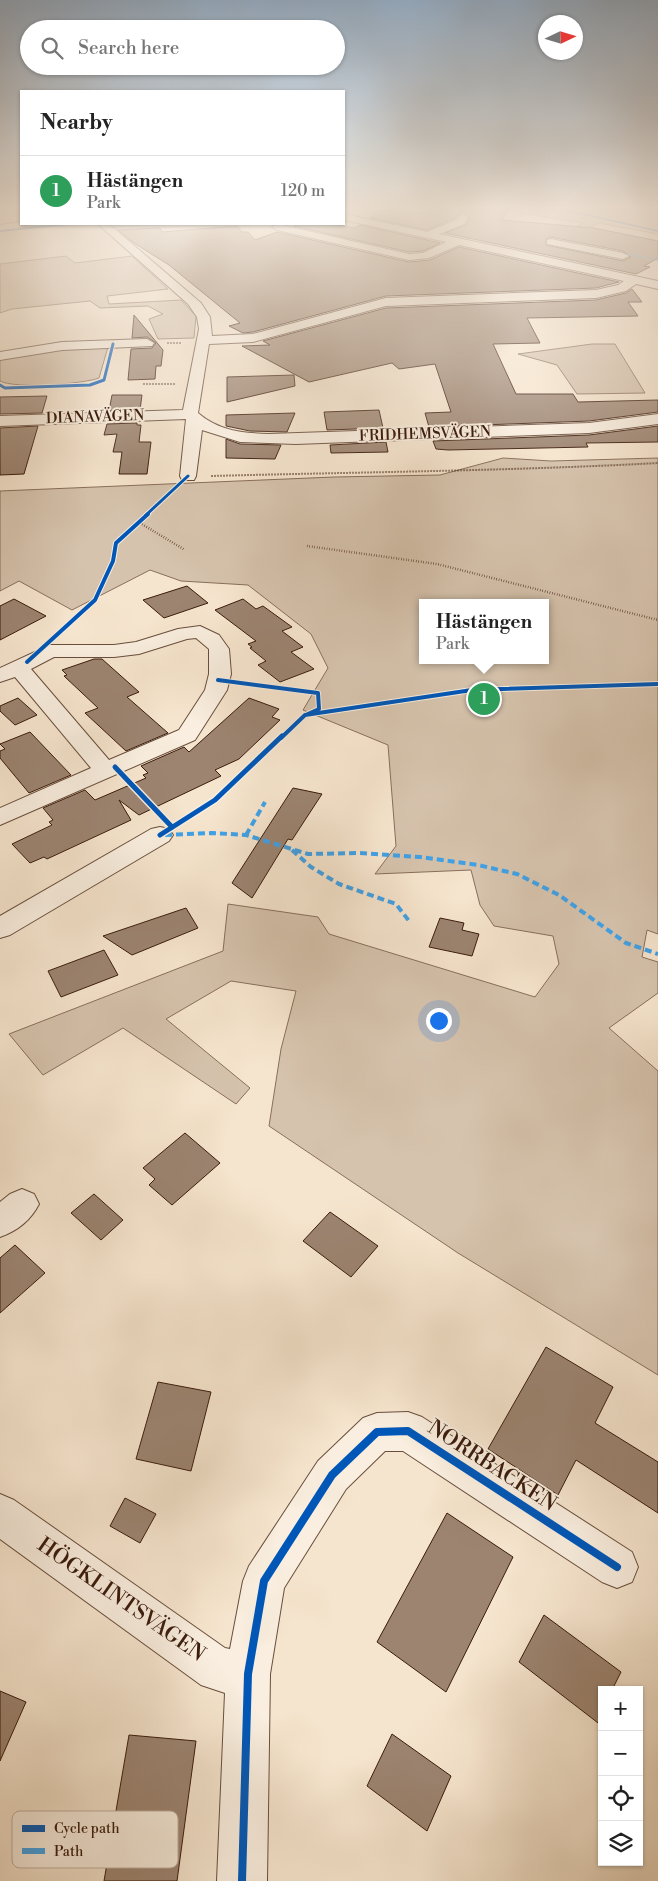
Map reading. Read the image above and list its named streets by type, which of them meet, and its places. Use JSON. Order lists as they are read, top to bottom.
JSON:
{
  "streets": {
    "street": [
      "DIANAVÄGEN",
      "FRIDHEMSVÄGEN",
      "NORRBACKEN",
      "HÖGKLINTSVÄGEN"
    ]
  },
  "crossings": [
    ["DIANAVÄGEN", "FRIDHEMSVÄGEN"],
    ["NORRBACKEN", "HÖGKLINTSVÄGEN"]
  ],
  "legend": ["Cycle path", "Path"],
  "north": "right",
  "page": {
    "search": "Search here",
    "heading": "Nearby",
    "list": [
      {
        "mark": "1",
        "name": "Hästängen",
        "note": "Park",
        "value": "120 m"
      }
    ],
    "popup": ["Hästängen", "Park"],
    "pins": "1",
    "map_buttons": ["+", "−"]
  }
}
